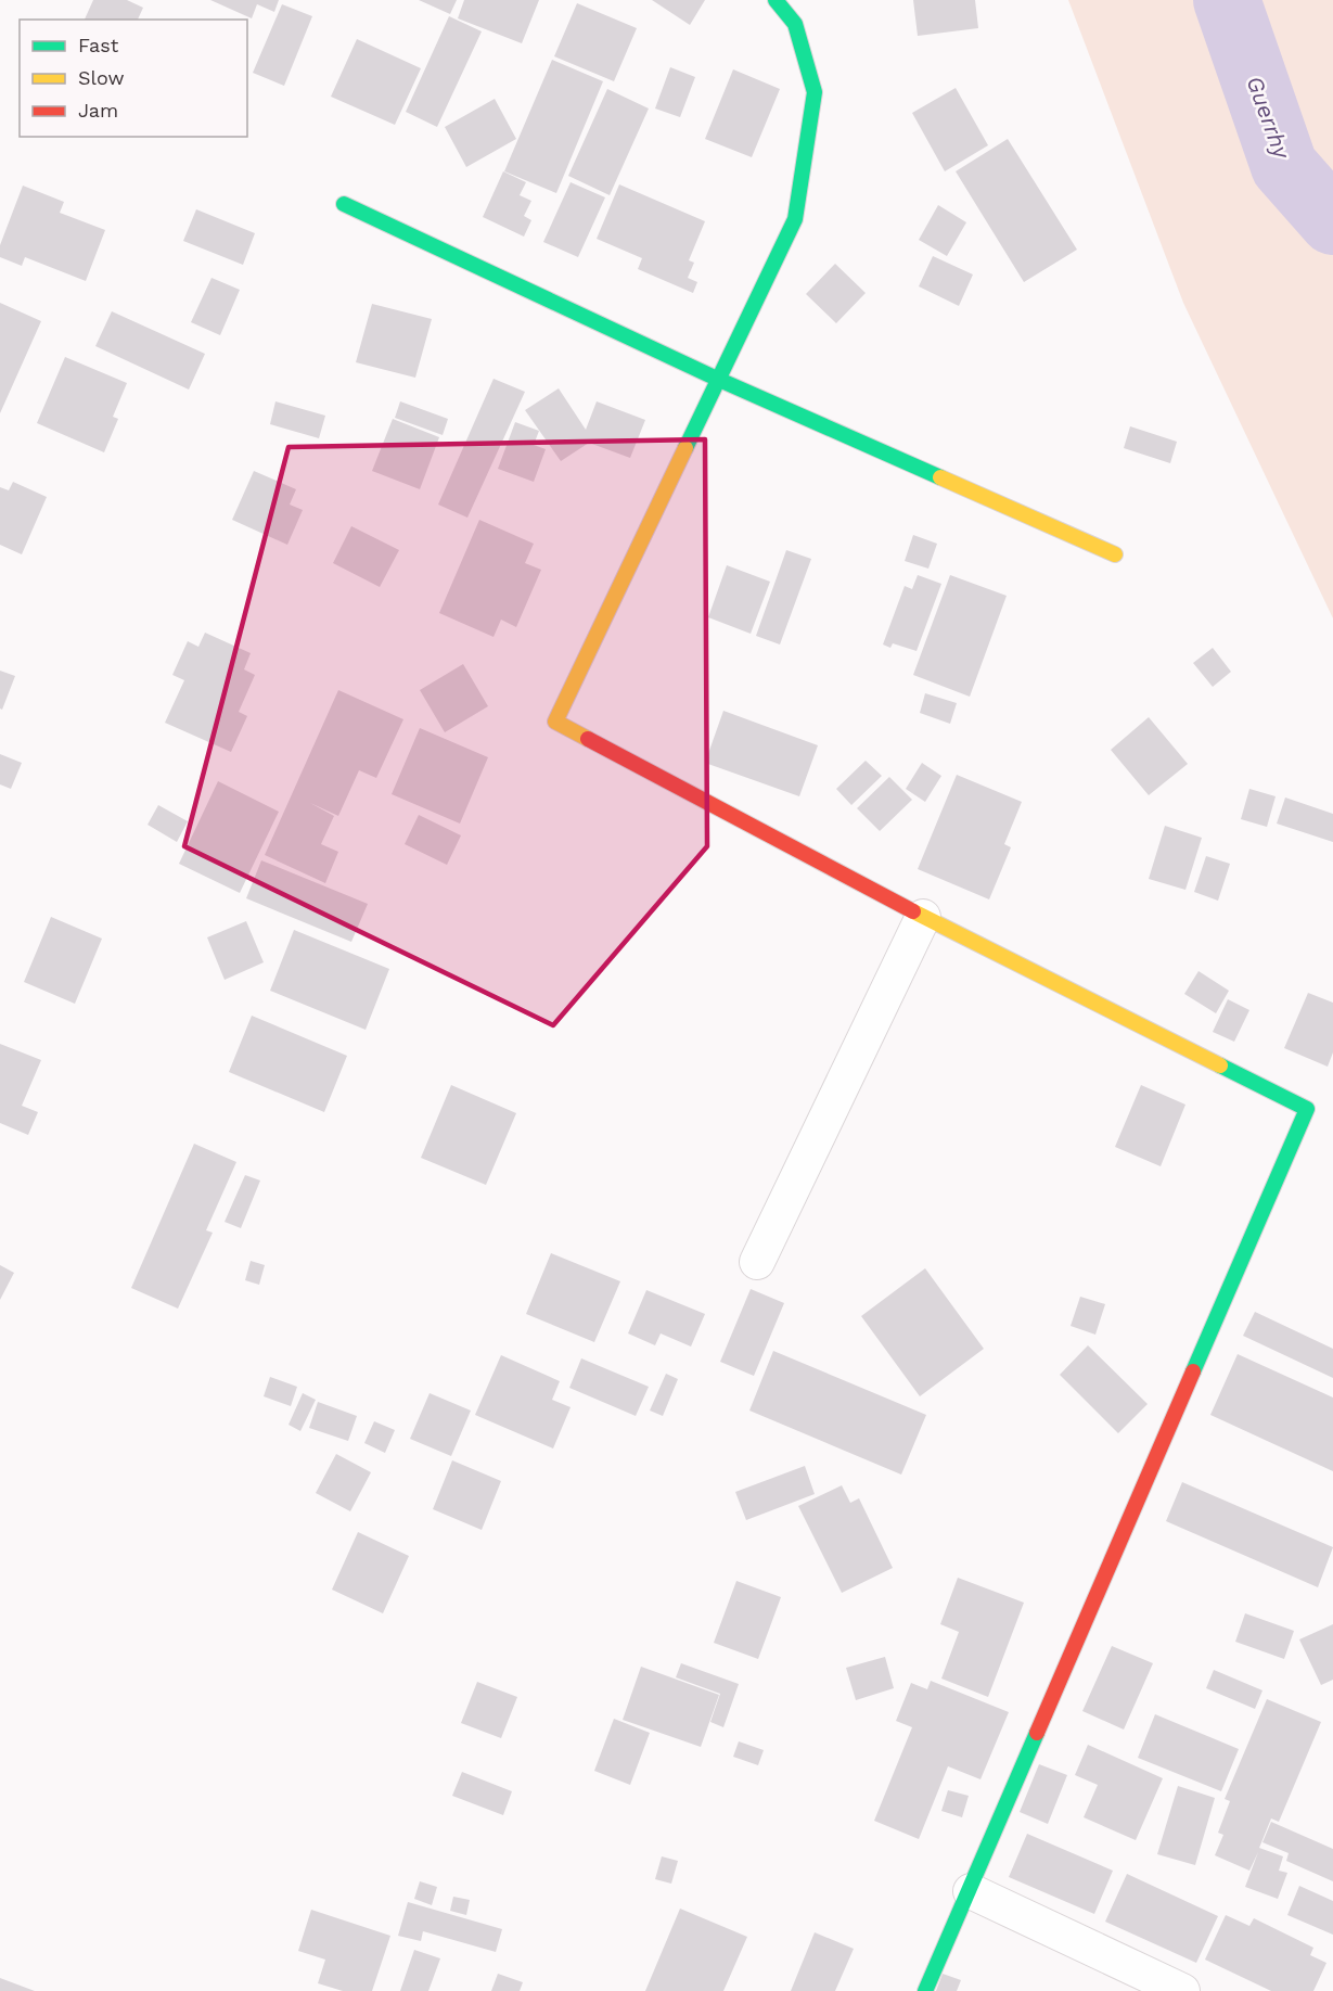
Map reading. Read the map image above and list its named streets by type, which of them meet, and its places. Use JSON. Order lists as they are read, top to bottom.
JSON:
{
  "water": ["Guerrhy"],
  "legend": ["Fast", "Slow", "Jam"]
}
